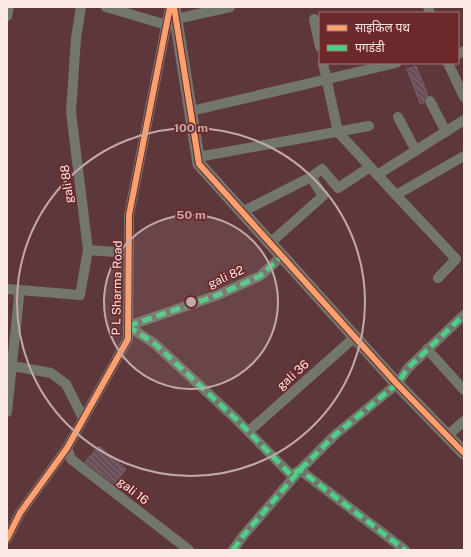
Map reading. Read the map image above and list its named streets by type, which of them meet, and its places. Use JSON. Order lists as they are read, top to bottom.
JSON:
{
  "streets": {
    "street": [
      "gali 88",
      "gali 82",
      "P L Sharma Road",
      "gali 36",
      "gali 16"
    ]
  },
  "crossings": [
    ["gali 82", "P L Sharma Road"],
    ["P L Sharma Road", "gali 16"]
  ],
  "legend": ["साइकिल पथ", "पगडंडी"],
  "rings": ["100 m", "50 m"]
}
